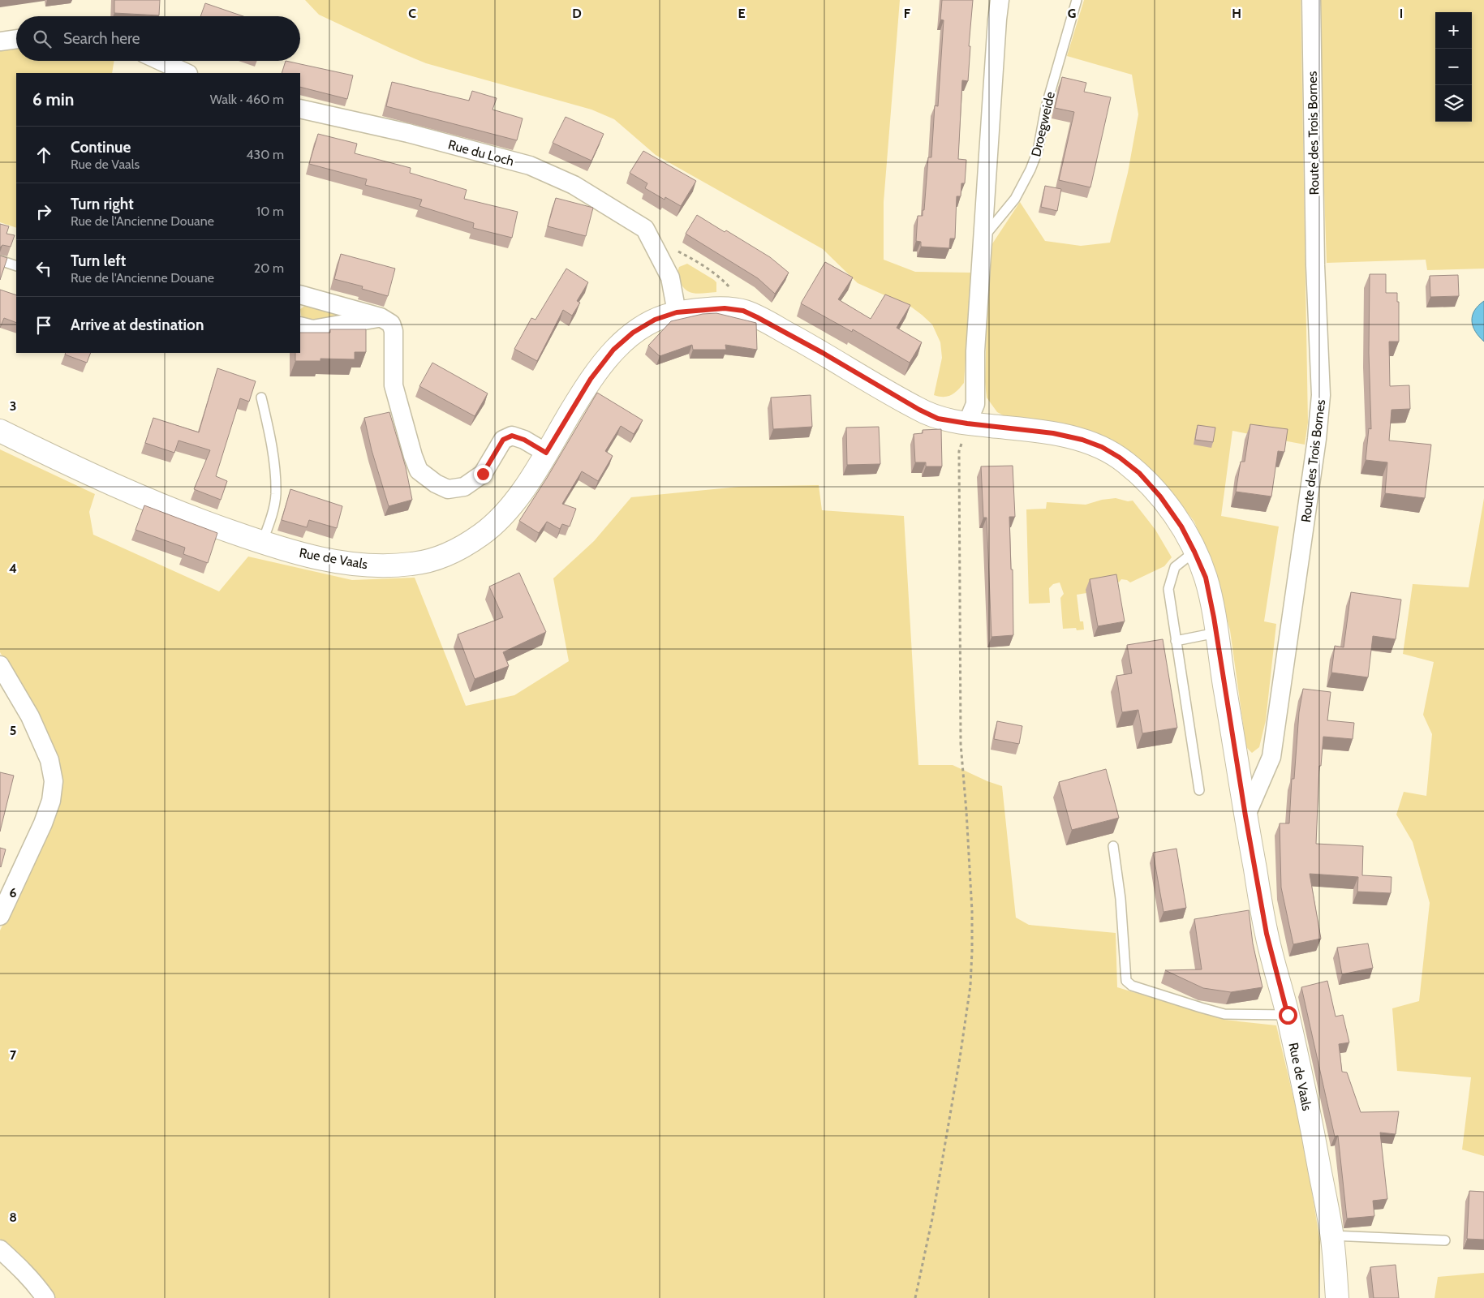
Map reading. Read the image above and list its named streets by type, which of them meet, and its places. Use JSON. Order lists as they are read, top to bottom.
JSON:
{
  "streets": {
    "main road": ["Rue de Vaals"],
    "street": ["Route des Trois Bornes", "Rue du Loch"],
    "lane": ["Droegweide"]
  },
  "crossings": [
    ["Route des Trois Bornes", "Rue de Vaals"],
    ["Rue du Loch", "Rue de Vaals"]
  ],
  "page": {
    "map_buttons": ["+", "−"],
    "search": "Search here",
    "heading": ["6 min", "Walk · 460 m"],
    "list": [
      ["Continue", "Rue de Vaals", "430 m"],
      ["Turn right", "Rue de l'Ancienne Douane", "10 m"],
      ["Turn left", "Rue de l'Ancienne Douane", "20 m"],
      "Arrive at destination"
    ]
  },
  "grid": {
    "columns": [
      "C",
      "D",
      "E",
      "F",
      "G",
      "H",
      "I"
    ],
    "rows": [
      "3",
      "4",
      "5",
      "6",
      "7",
      "8"
    ]
  }
}
